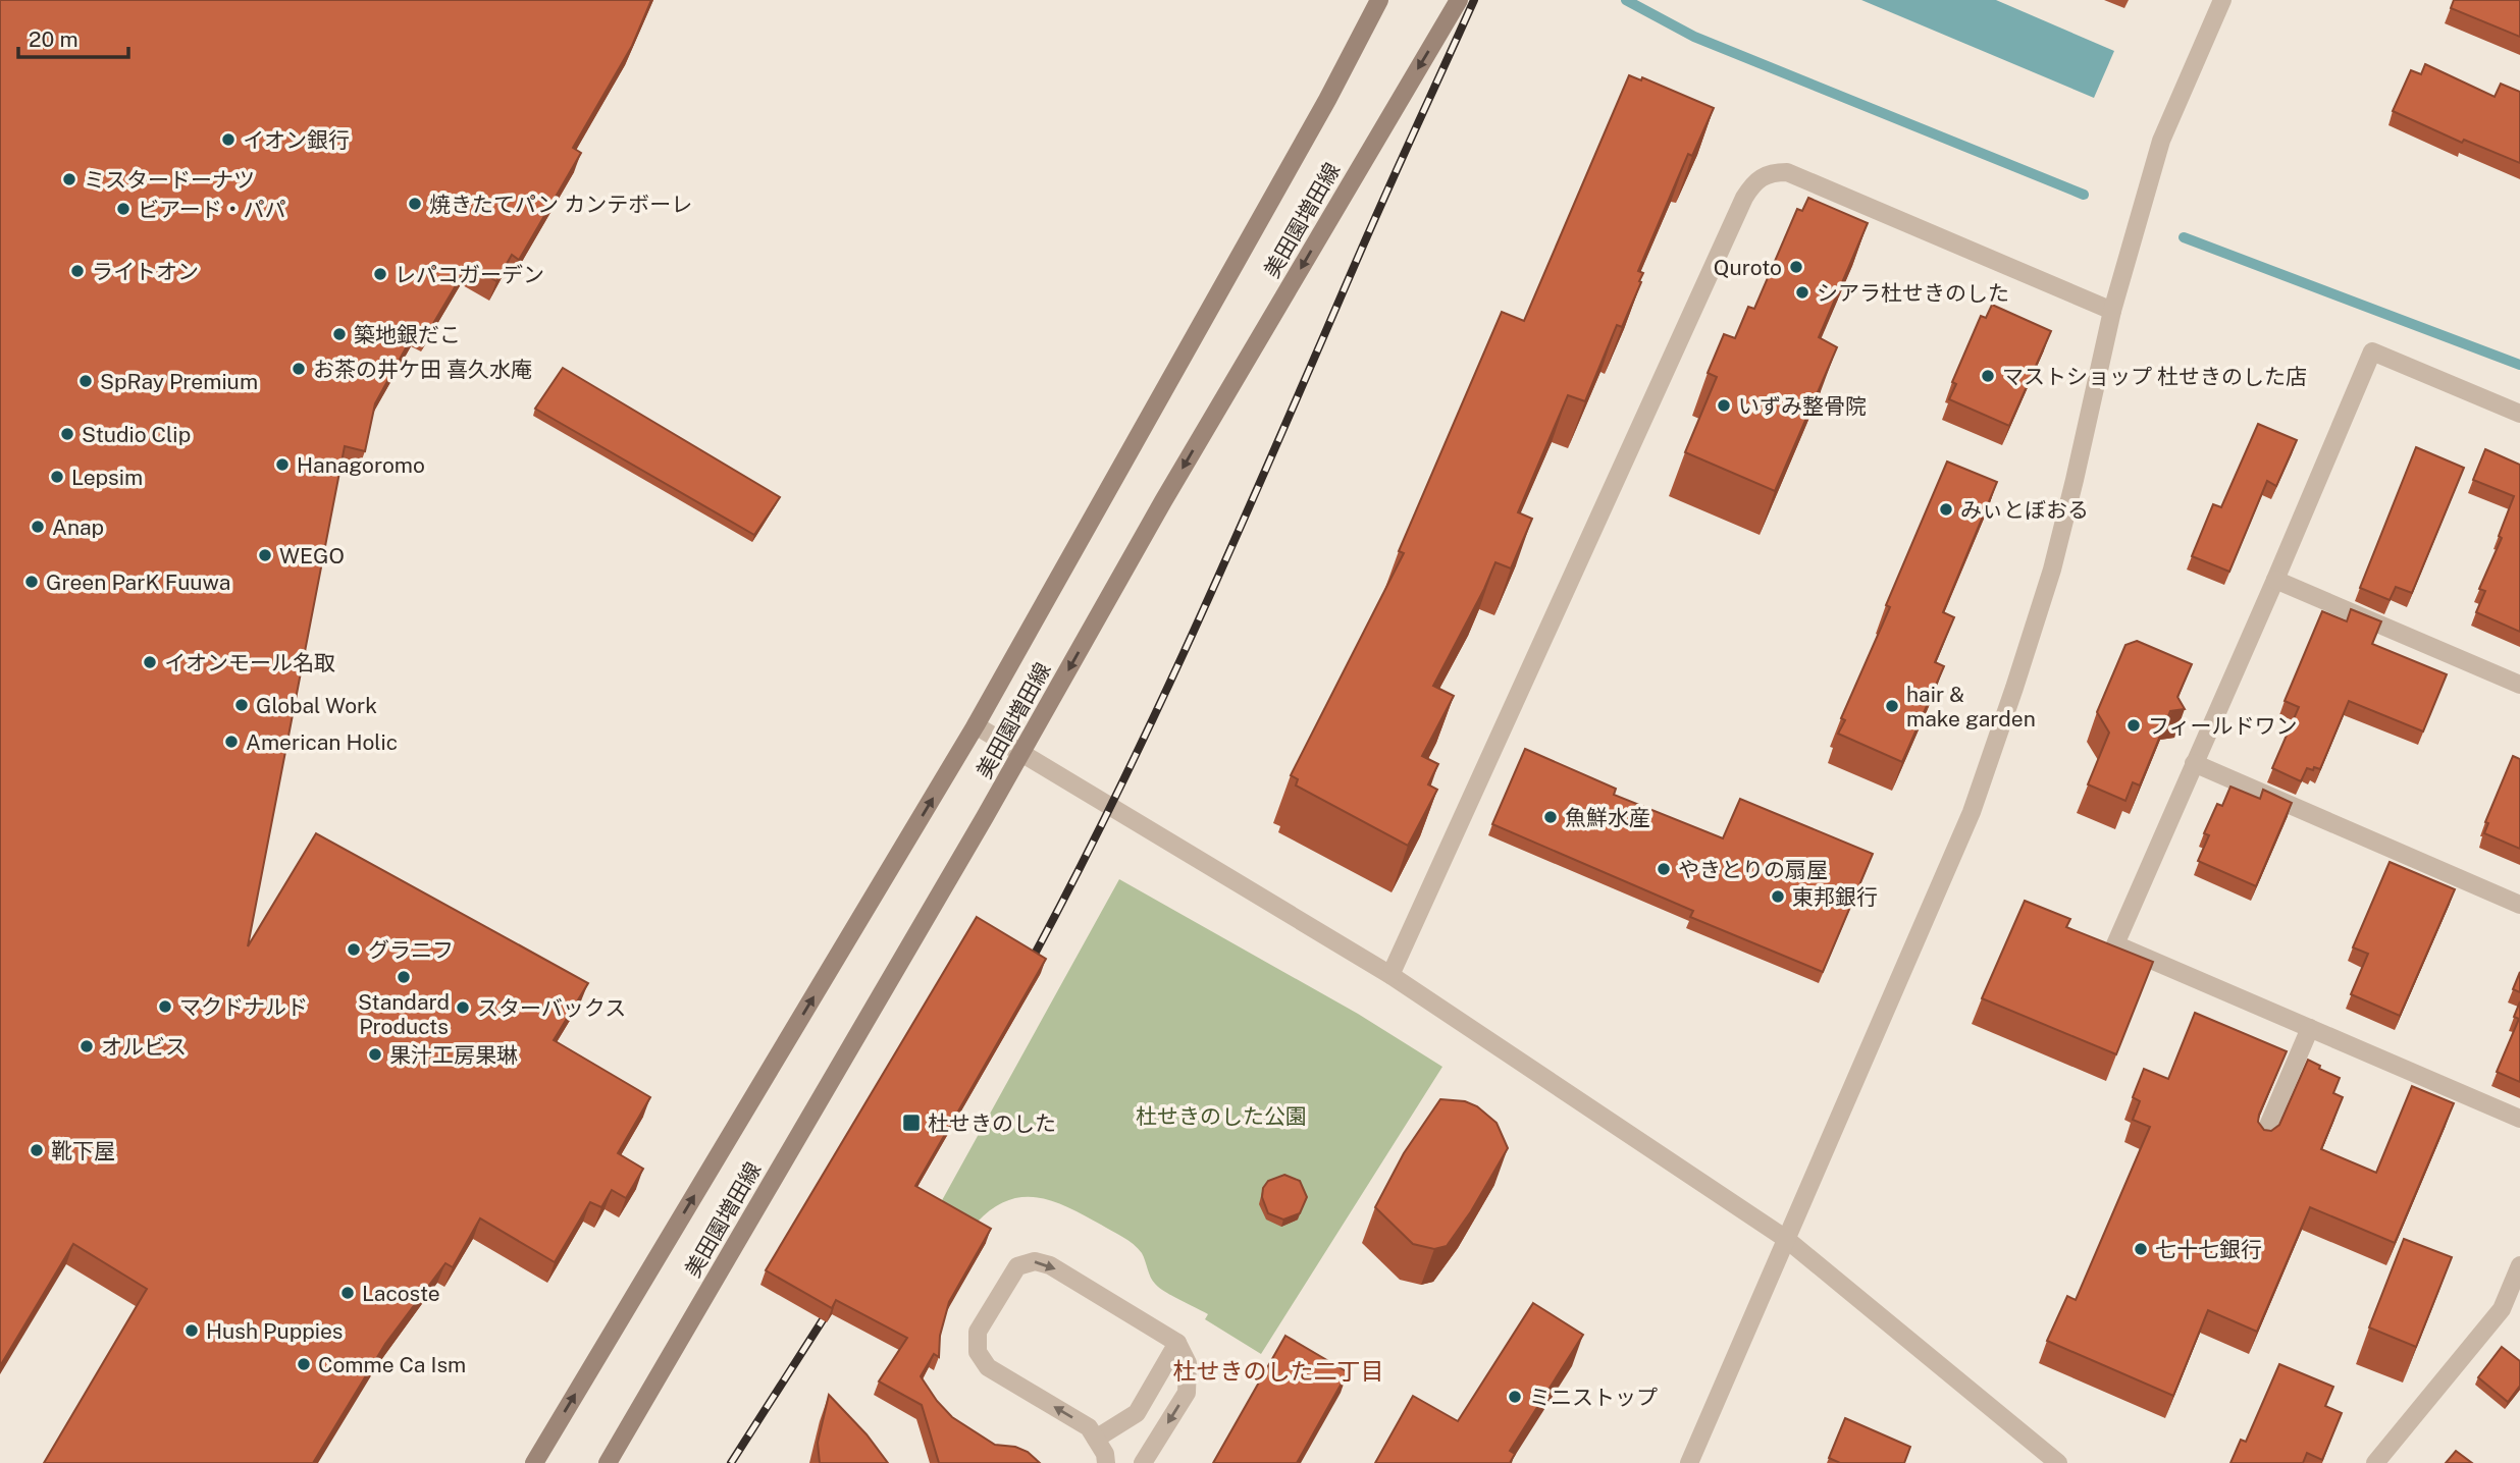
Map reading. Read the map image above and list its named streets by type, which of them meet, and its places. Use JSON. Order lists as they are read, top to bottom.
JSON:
{
  "streets": {
    "main road": ["美田園増田線"]
  },
  "districts": ["杜せきのした二丁目"],
  "parks": ["杜せきのした公園"],
  "places": {
    "other": [
      "イオン銀行",
      "ミスタードーナツ",
      "焼きたてパン カンテボーレ",
      "ビアード・パパ",
      "Quroto",
      "ライトオン",
      "レパコガーデン",
      "シアラ杜せきのした",
      "築地銀だこ",
      "お茶の井ケ田 喜久水庵",
      "マストショップ 杜せきのした店",
      "SpRay Premium",
      "いずみ整骨院",
      "Studio Clip",
      "Hanagoromo",
      "Lepsim",
      "みぃとぼおる",
      "Anap",
      "WEGO",
      "Green ParK Fuuwa",
      "イオンモール名取",
      "Global Work",
      "hair & make garden",
      "フィールドワン",
      "American Holic",
      "魚鮮水産",
      "やきとりの扇屋",
      "東邦銀行",
      "グラニフ",
      "Standard Products",
      "マクドナルド",
      "スターバックス",
      "オルビス",
      "果汁工房果琳",
      "靴下屋",
      "七十七銀行",
      "Lacoste",
      "Hush Puppies",
      "Comme Ca Ism",
      "ミニストップ"
    ],
    "transit": ["杜せきのした"]
  },
  "scale_bar": "20 m"
}
